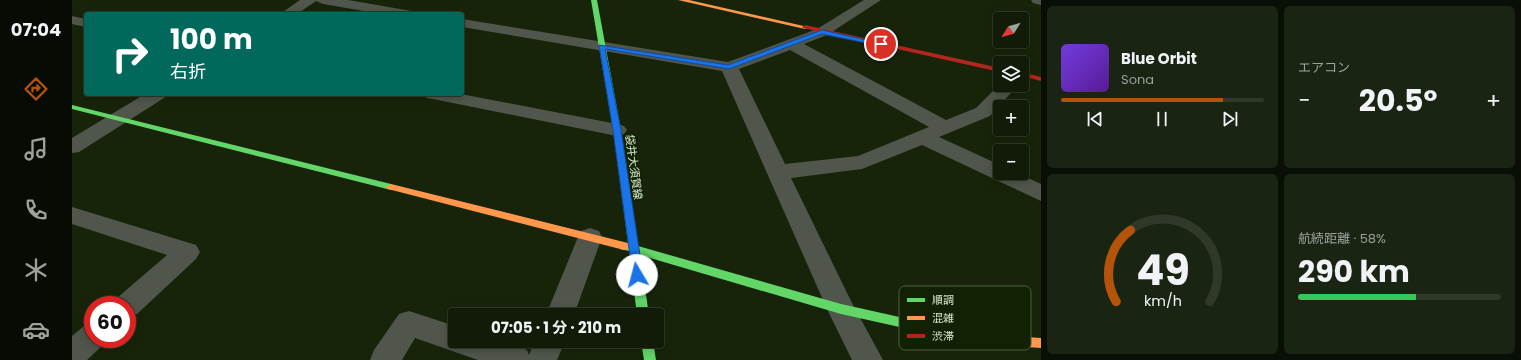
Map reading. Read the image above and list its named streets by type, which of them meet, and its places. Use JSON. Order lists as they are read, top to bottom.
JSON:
{
  "streets": {
    "street": ["袋井大須賀線"]
  },
  "legend": ["順調", "混雑", "渋滞"],
  "north": "bottom left",
  "page": {
    "tabs": "07:04",
    "tile": [
      "エアコン",
      ["航続距離 · 58%", "290 km"]
    ],
    "map_buttons": ["+", "−"],
    "turn": ["100 m", "右折"],
    "song": ["Blue Orbit", "Sona"],
    "heat": ["−", "20.5°", "+"],
    "limit": "60",
    "trip": "07:05 · 1 分 · 210 m",
    "gauge": ["49", "km/h"]
  }
}
